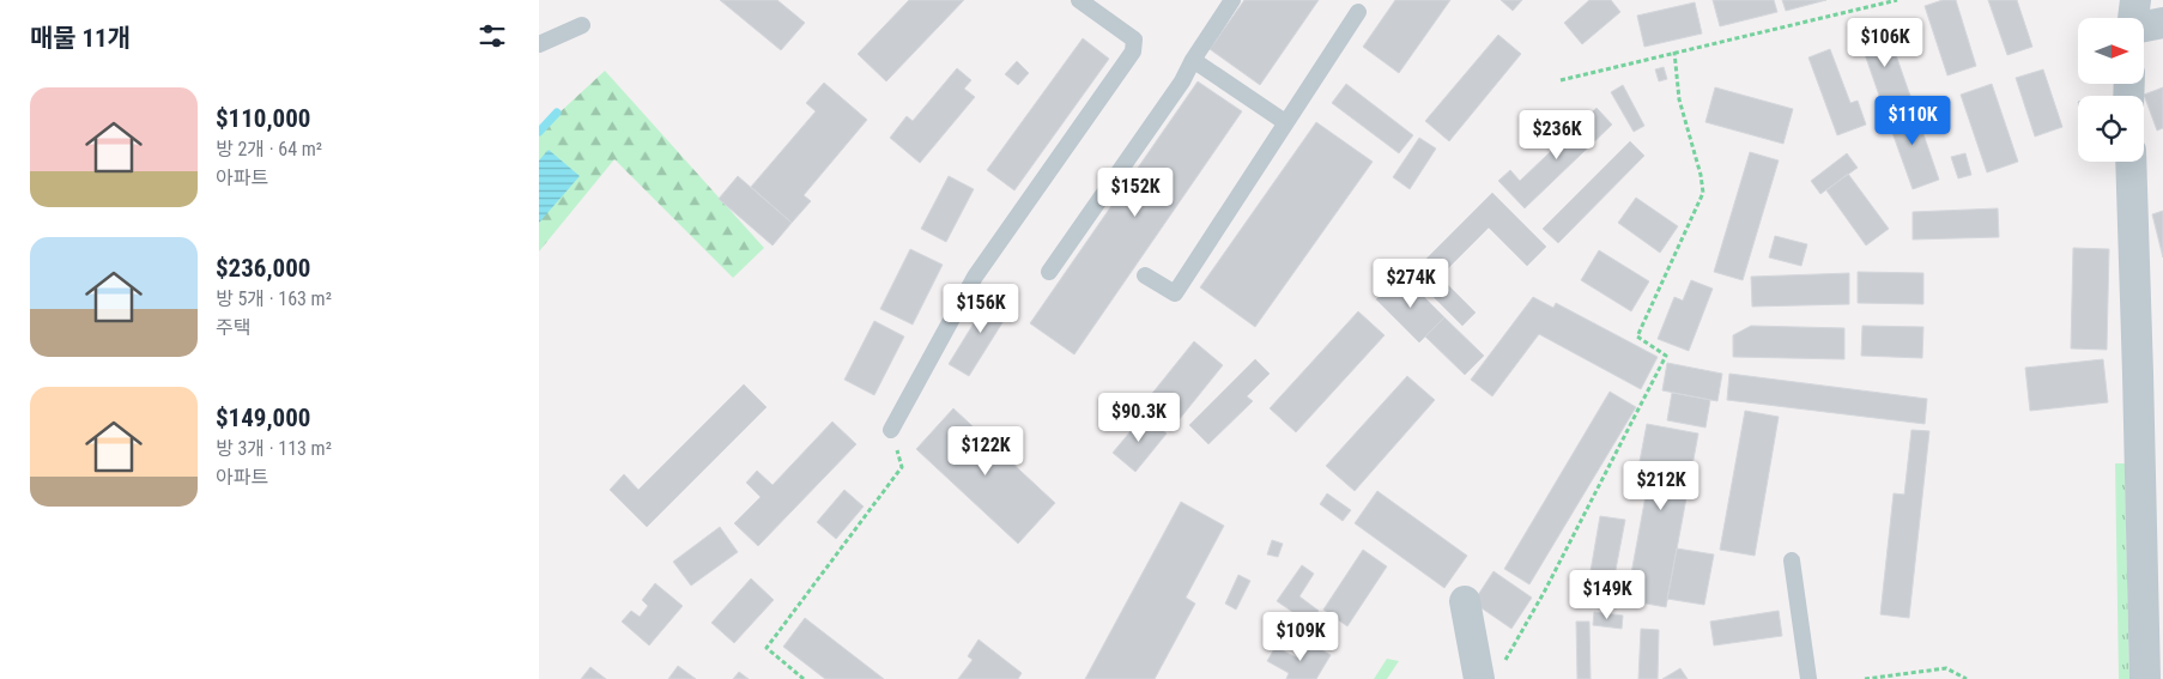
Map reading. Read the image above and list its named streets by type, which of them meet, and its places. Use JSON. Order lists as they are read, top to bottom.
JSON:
{
  "north": "right",
  "page": {
    "heading": "매물 11개",
    "price": [
      "$106K",
      "$110K",
      "$236K",
      "$152K",
      "$274K",
      "$156K",
      "$90.3K",
      "$122K",
      "$212K",
      "$149K",
      "$109K"
    ],
    "list": [
      {
        "name": "$110,000",
        "note": "방 2개 · 64 m² · 아파트"
      },
      {
        "name": "$236,000",
        "note": "방 5개 · 163 m² · 주택"
      },
      {
        "name": "$149,000",
        "note": "방 3개 · 113 m² · 아파트"
      }
    ]
  }
}
